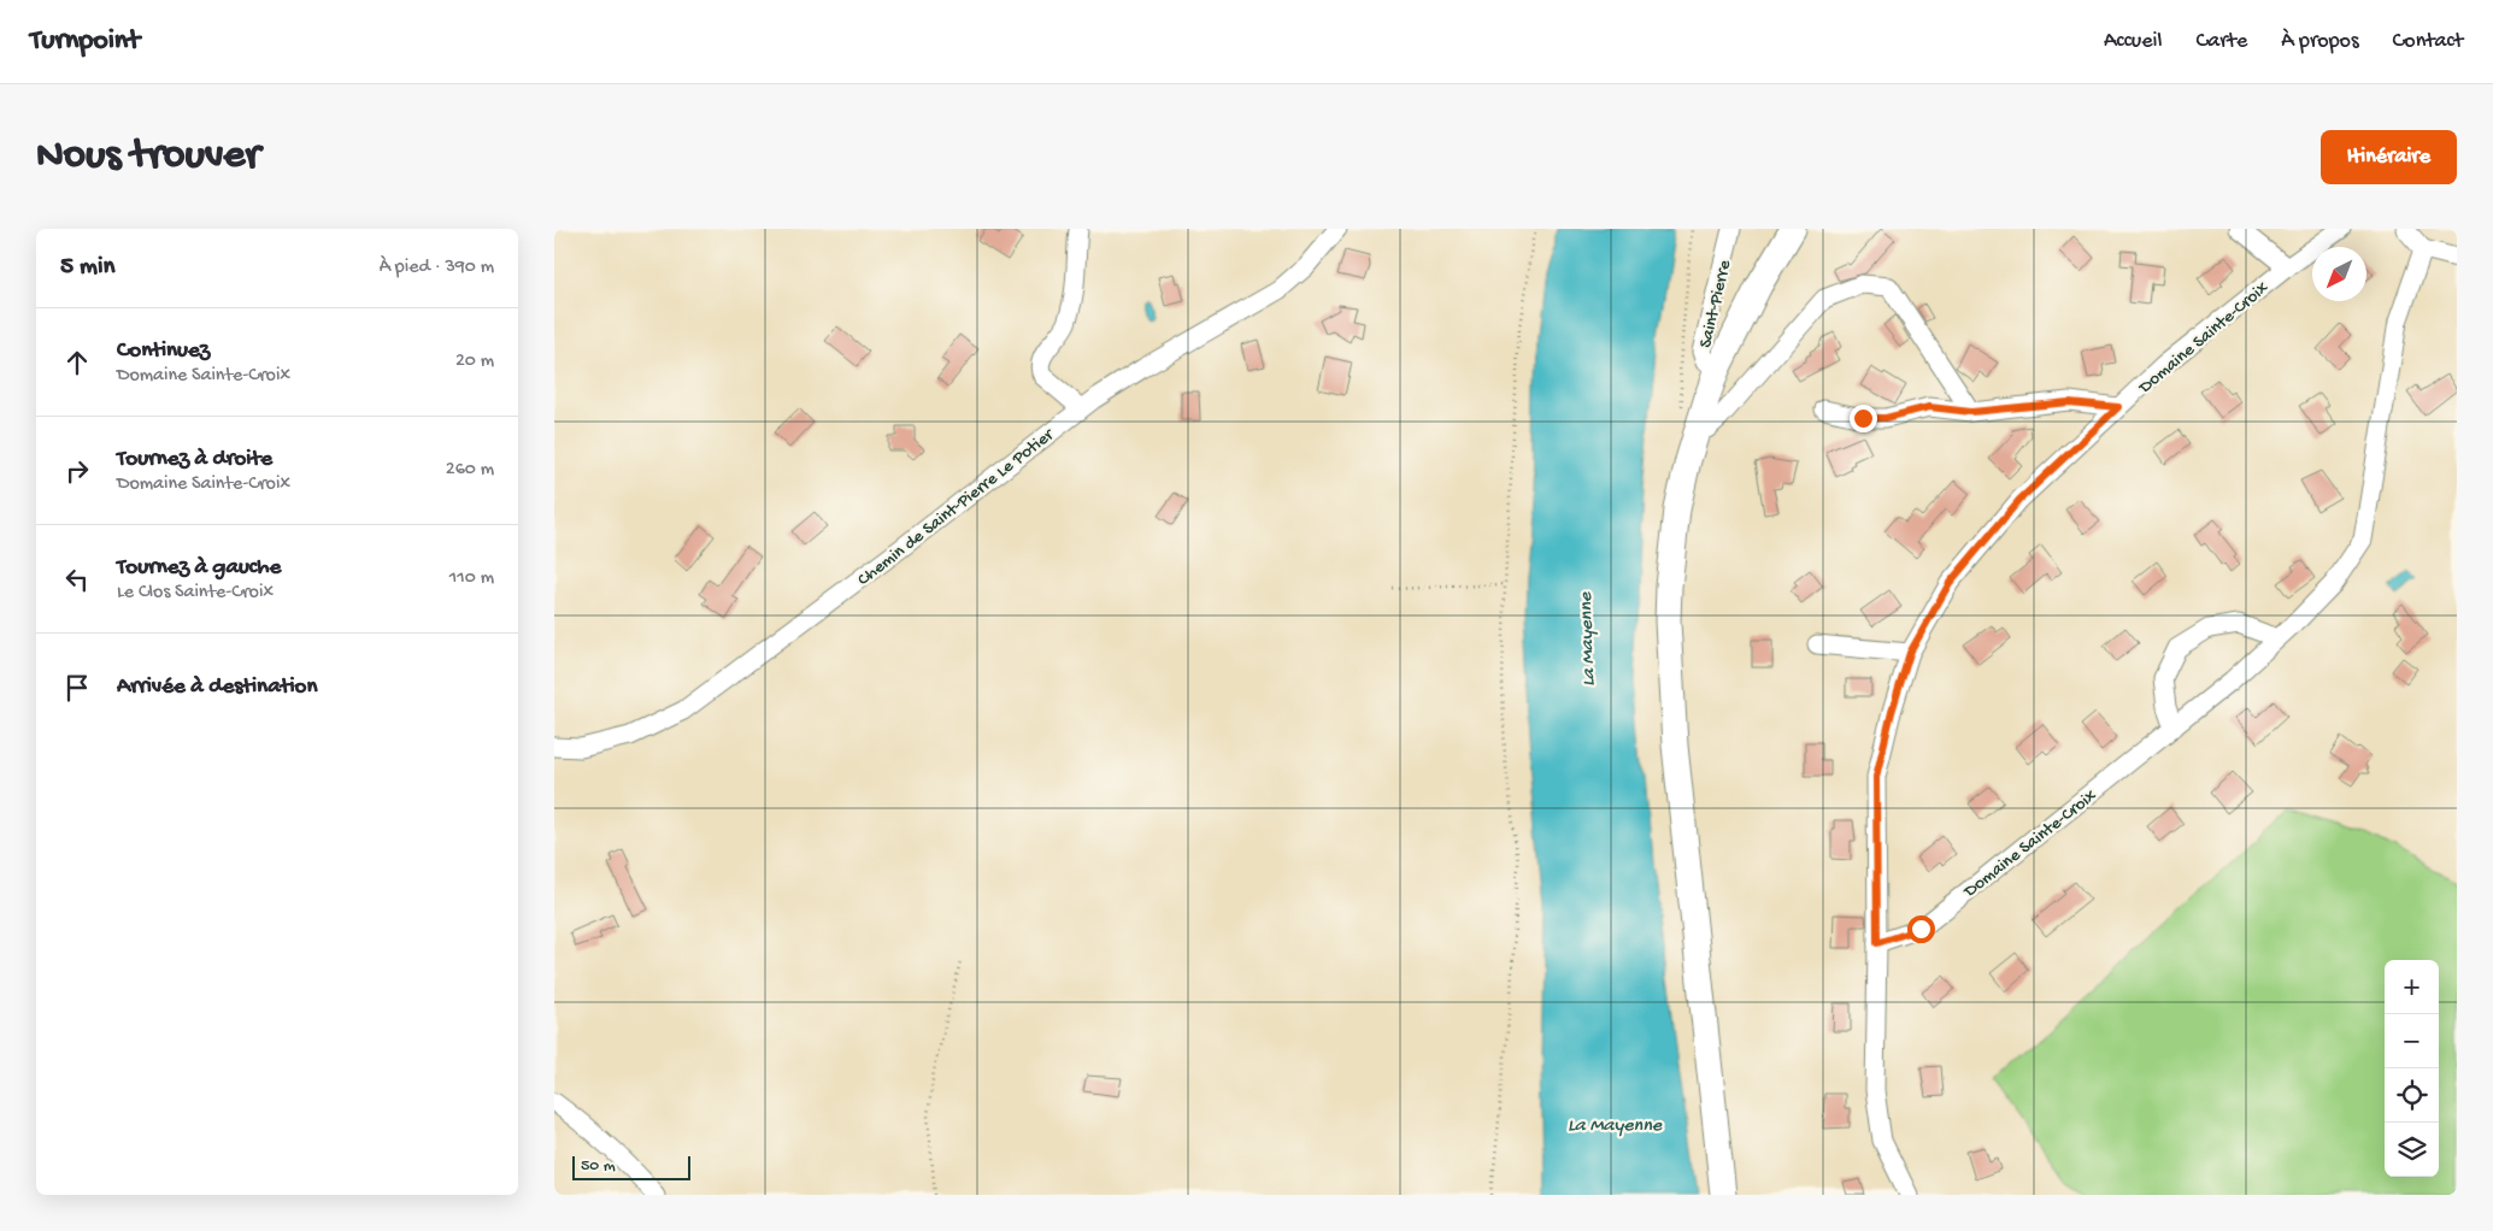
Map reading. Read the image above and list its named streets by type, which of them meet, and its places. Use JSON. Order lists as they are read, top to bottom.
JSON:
{
  "streets": {
    "street": ["Saint-Pierre", "Domaine Sainte-Croix", "Chemin de Saint-Pierre Le Potier"]
  },
  "water": ["La Mayenne"],
  "scale_bar": "50 m",
  "north": "bottom left",
  "page": {
    "header": "Turnpoint",
    "nav": [
      "Accueil",
      "Carte",
      "À propos",
      "Contact"
    ],
    "buttons": "Itinéraire",
    "title": "Nous trouver",
    "heading": ["5 min", "À pied · 390 m"],
    "list": [
      ["Continuez", "Domaine Sainte-Croix", "20 m"],
      ["Tournez à droite", "Domaine Sainte-Croix", "260 m"],
      ["Tournez à gauche", "Le Clos Sainte-Croix", "110 m"],
      "Arrivée à destination"
    ],
    "map_buttons": ["+", "−"],
    "scale": "50 m"
  }
}
